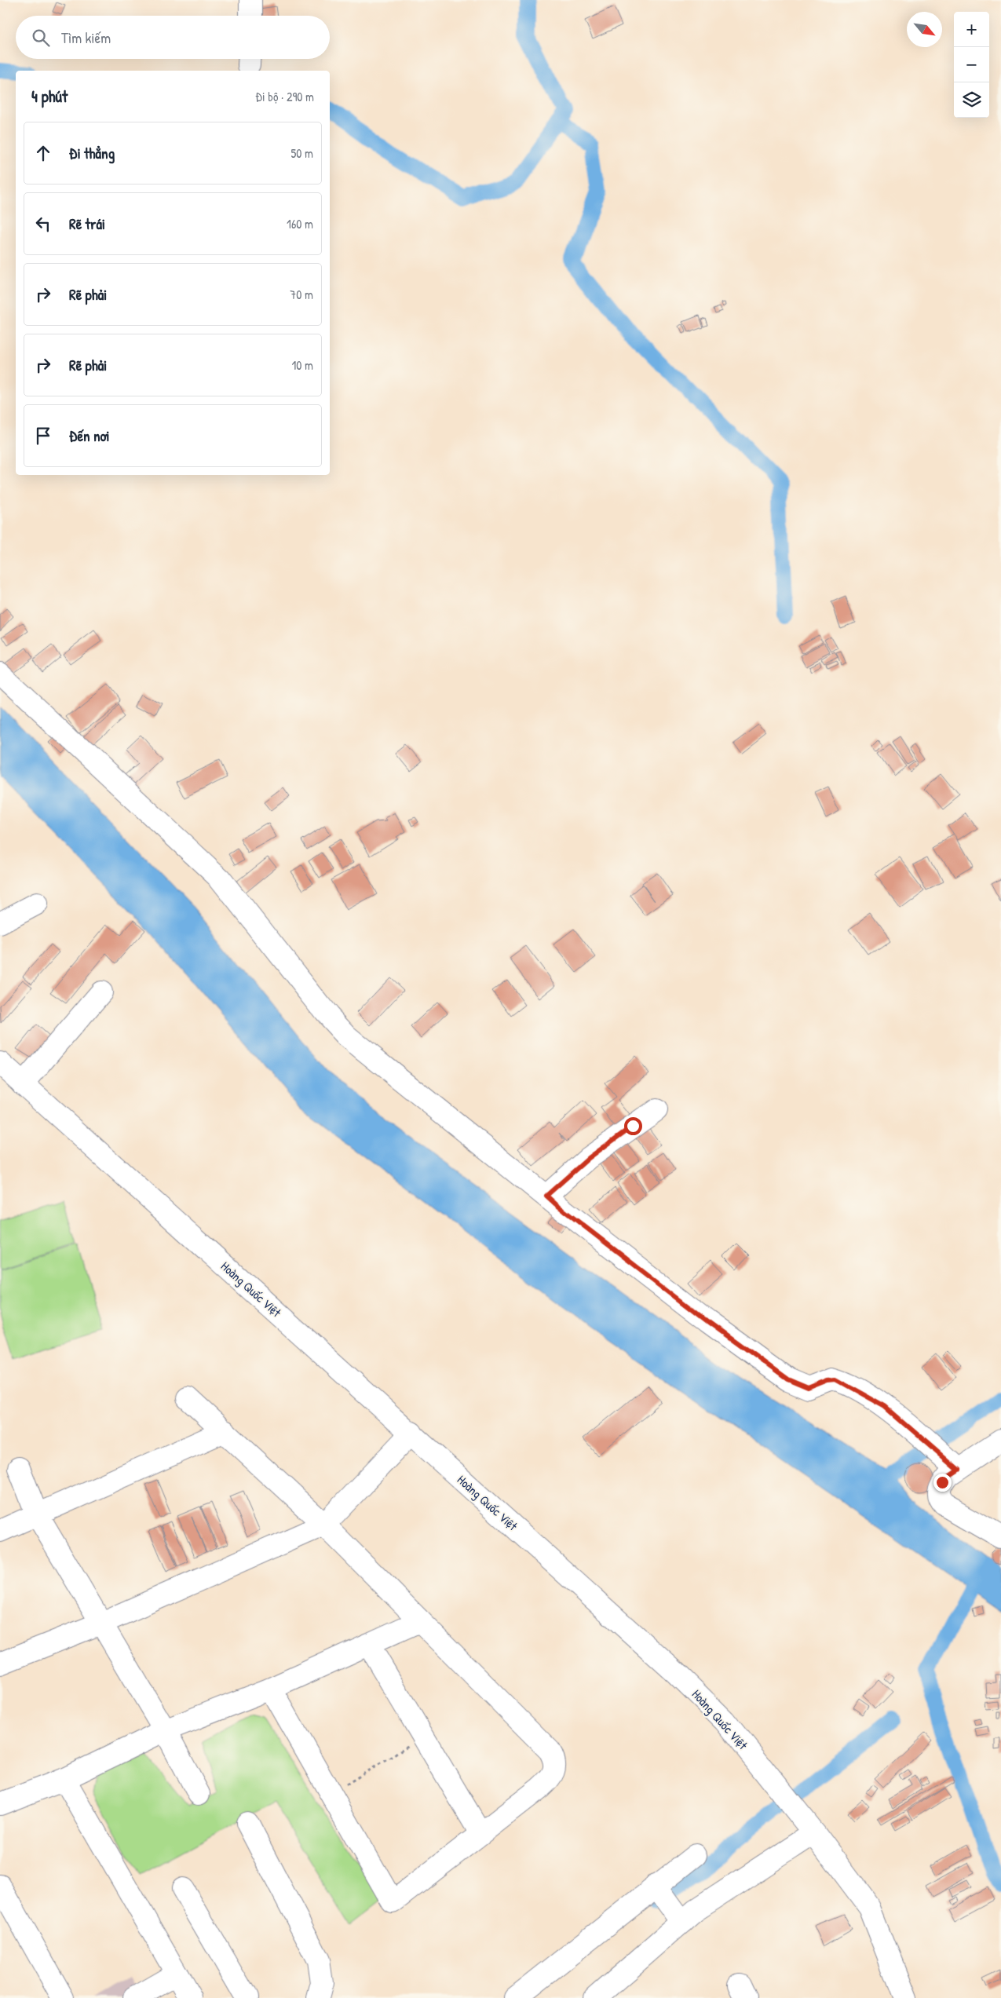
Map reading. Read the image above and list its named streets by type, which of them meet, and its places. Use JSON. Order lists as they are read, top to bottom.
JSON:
{
  "streets": {
    "street": ["Hoàng Quốc Việt"]
  },
  "north": "bottom right",
  "page": {
    "map_buttons": ["+", "−"],
    "search": "Tìm kiếm",
    "heading": ["4 phút", "Đi bộ · 290 m"],
    "list": [
      ["Đi thẳng", "50 m"],
      ["Rẽ trái", "160 m"],
      ["Rẽ phải", "70 m"],
      ["Rẽ phải", "10 m"],
      "Đến nơi"
    ]
  }
}
